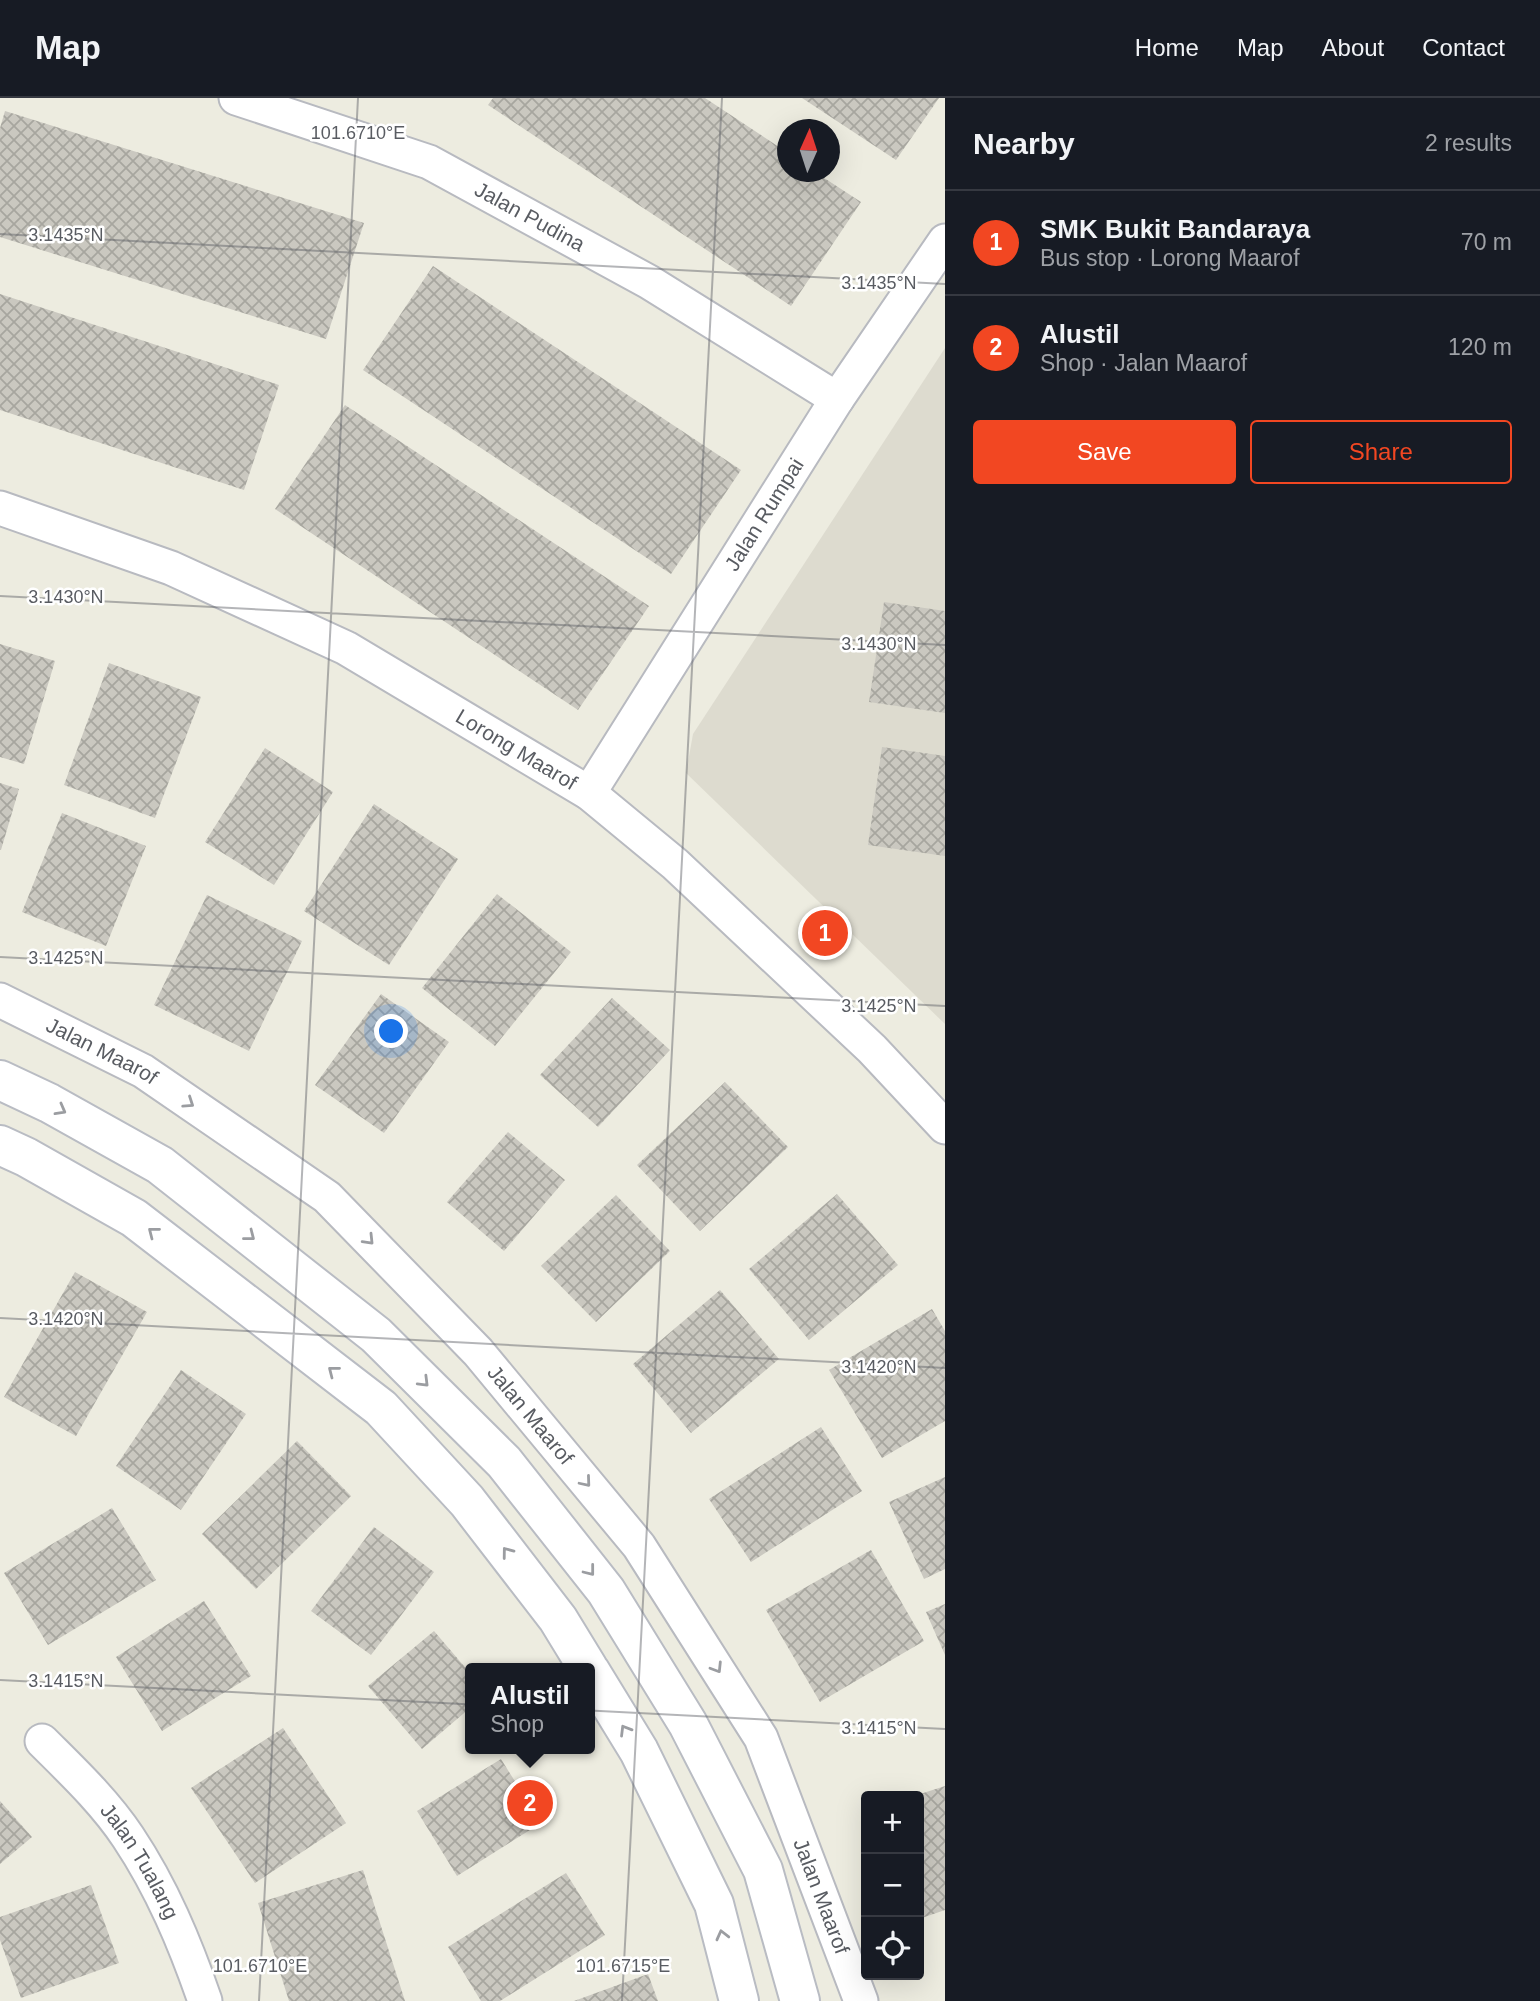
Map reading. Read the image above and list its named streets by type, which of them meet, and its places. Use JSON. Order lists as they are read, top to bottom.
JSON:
{
  "streets": {
    "street": [
      "Jalan Pudina",
      "Jalan Rumpai",
      "Lorong Maarof",
      "Jalan Maarof",
      "Jalan Tualang"
    ]
  },
  "crossings": [
    ["Jalan Pudina", "Jalan Rumpai"],
    ["Jalan Rumpai", "Lorong Maarof"]
  ],
  "one_way": ["Jalan Maarof"],
  "north": "top",
  "page": {
    "header": "Map",
    "nav": [
      "Home",
      "Map",
      "About",
      "Contact"
    ],
    "heading": ["Nearby", "2 results"],
    "list": [
      {
        "mark": "1",
        "name": "SMK Bukit Bandaraya",
        "note": "Bus stop · Lorong Maarof",
        "value": "70 m"
      },
      {
        "mark": "2",
        "name": "Alustil",
        "note": "Shop · Jalan Maarof",
        "value": "120 m"
      }
    ],
    "buttons": ["Save", "Share"],
    "pins": ["1", "2"],
    "popup": ["Alustil", "Shop"],
    "map_buttons": ["+", "−"]
  },
  "coordinates": [
    "101.6710°E",
    "3.1435°N",
    "3.1430°N",
    "3.1425°N",
    "3.1420°N",
    "3.1415°N",
    "101.6715°E"
  ]
}
